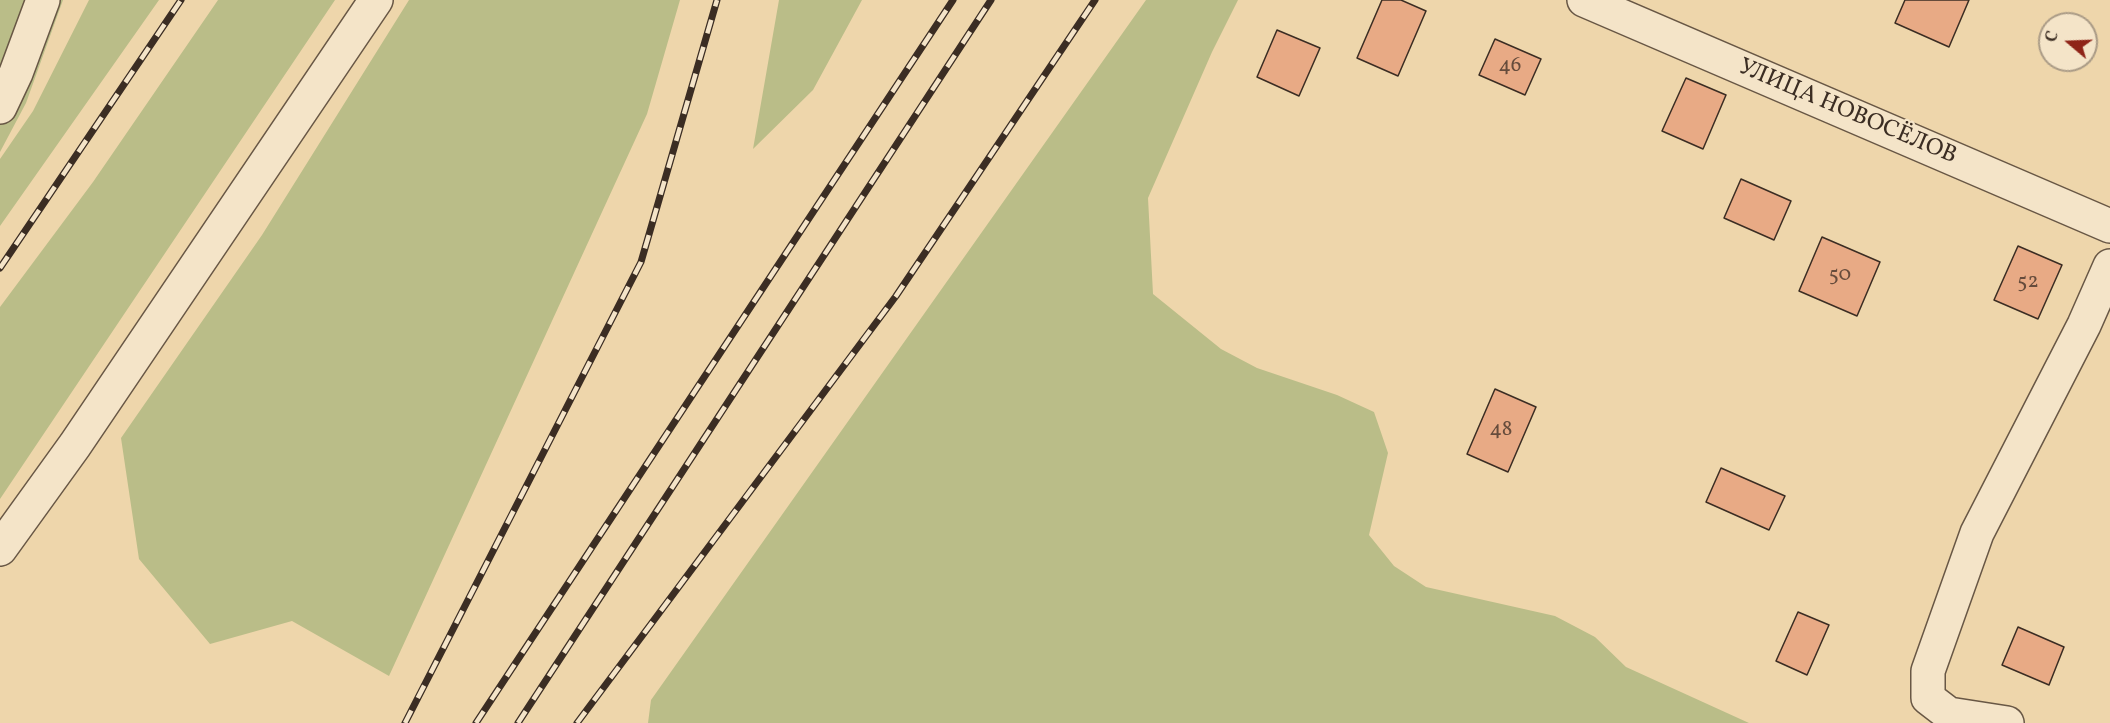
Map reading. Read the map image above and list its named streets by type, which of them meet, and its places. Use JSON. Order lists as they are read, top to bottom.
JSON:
{
  "streets": {
    "street": ["УЛИЦА НОВОСЁЛОВ"]
  },
  "house_numbers": [
    "46",
    "50",
    "52",
    "48"
  ],
  "north": "left"
}
